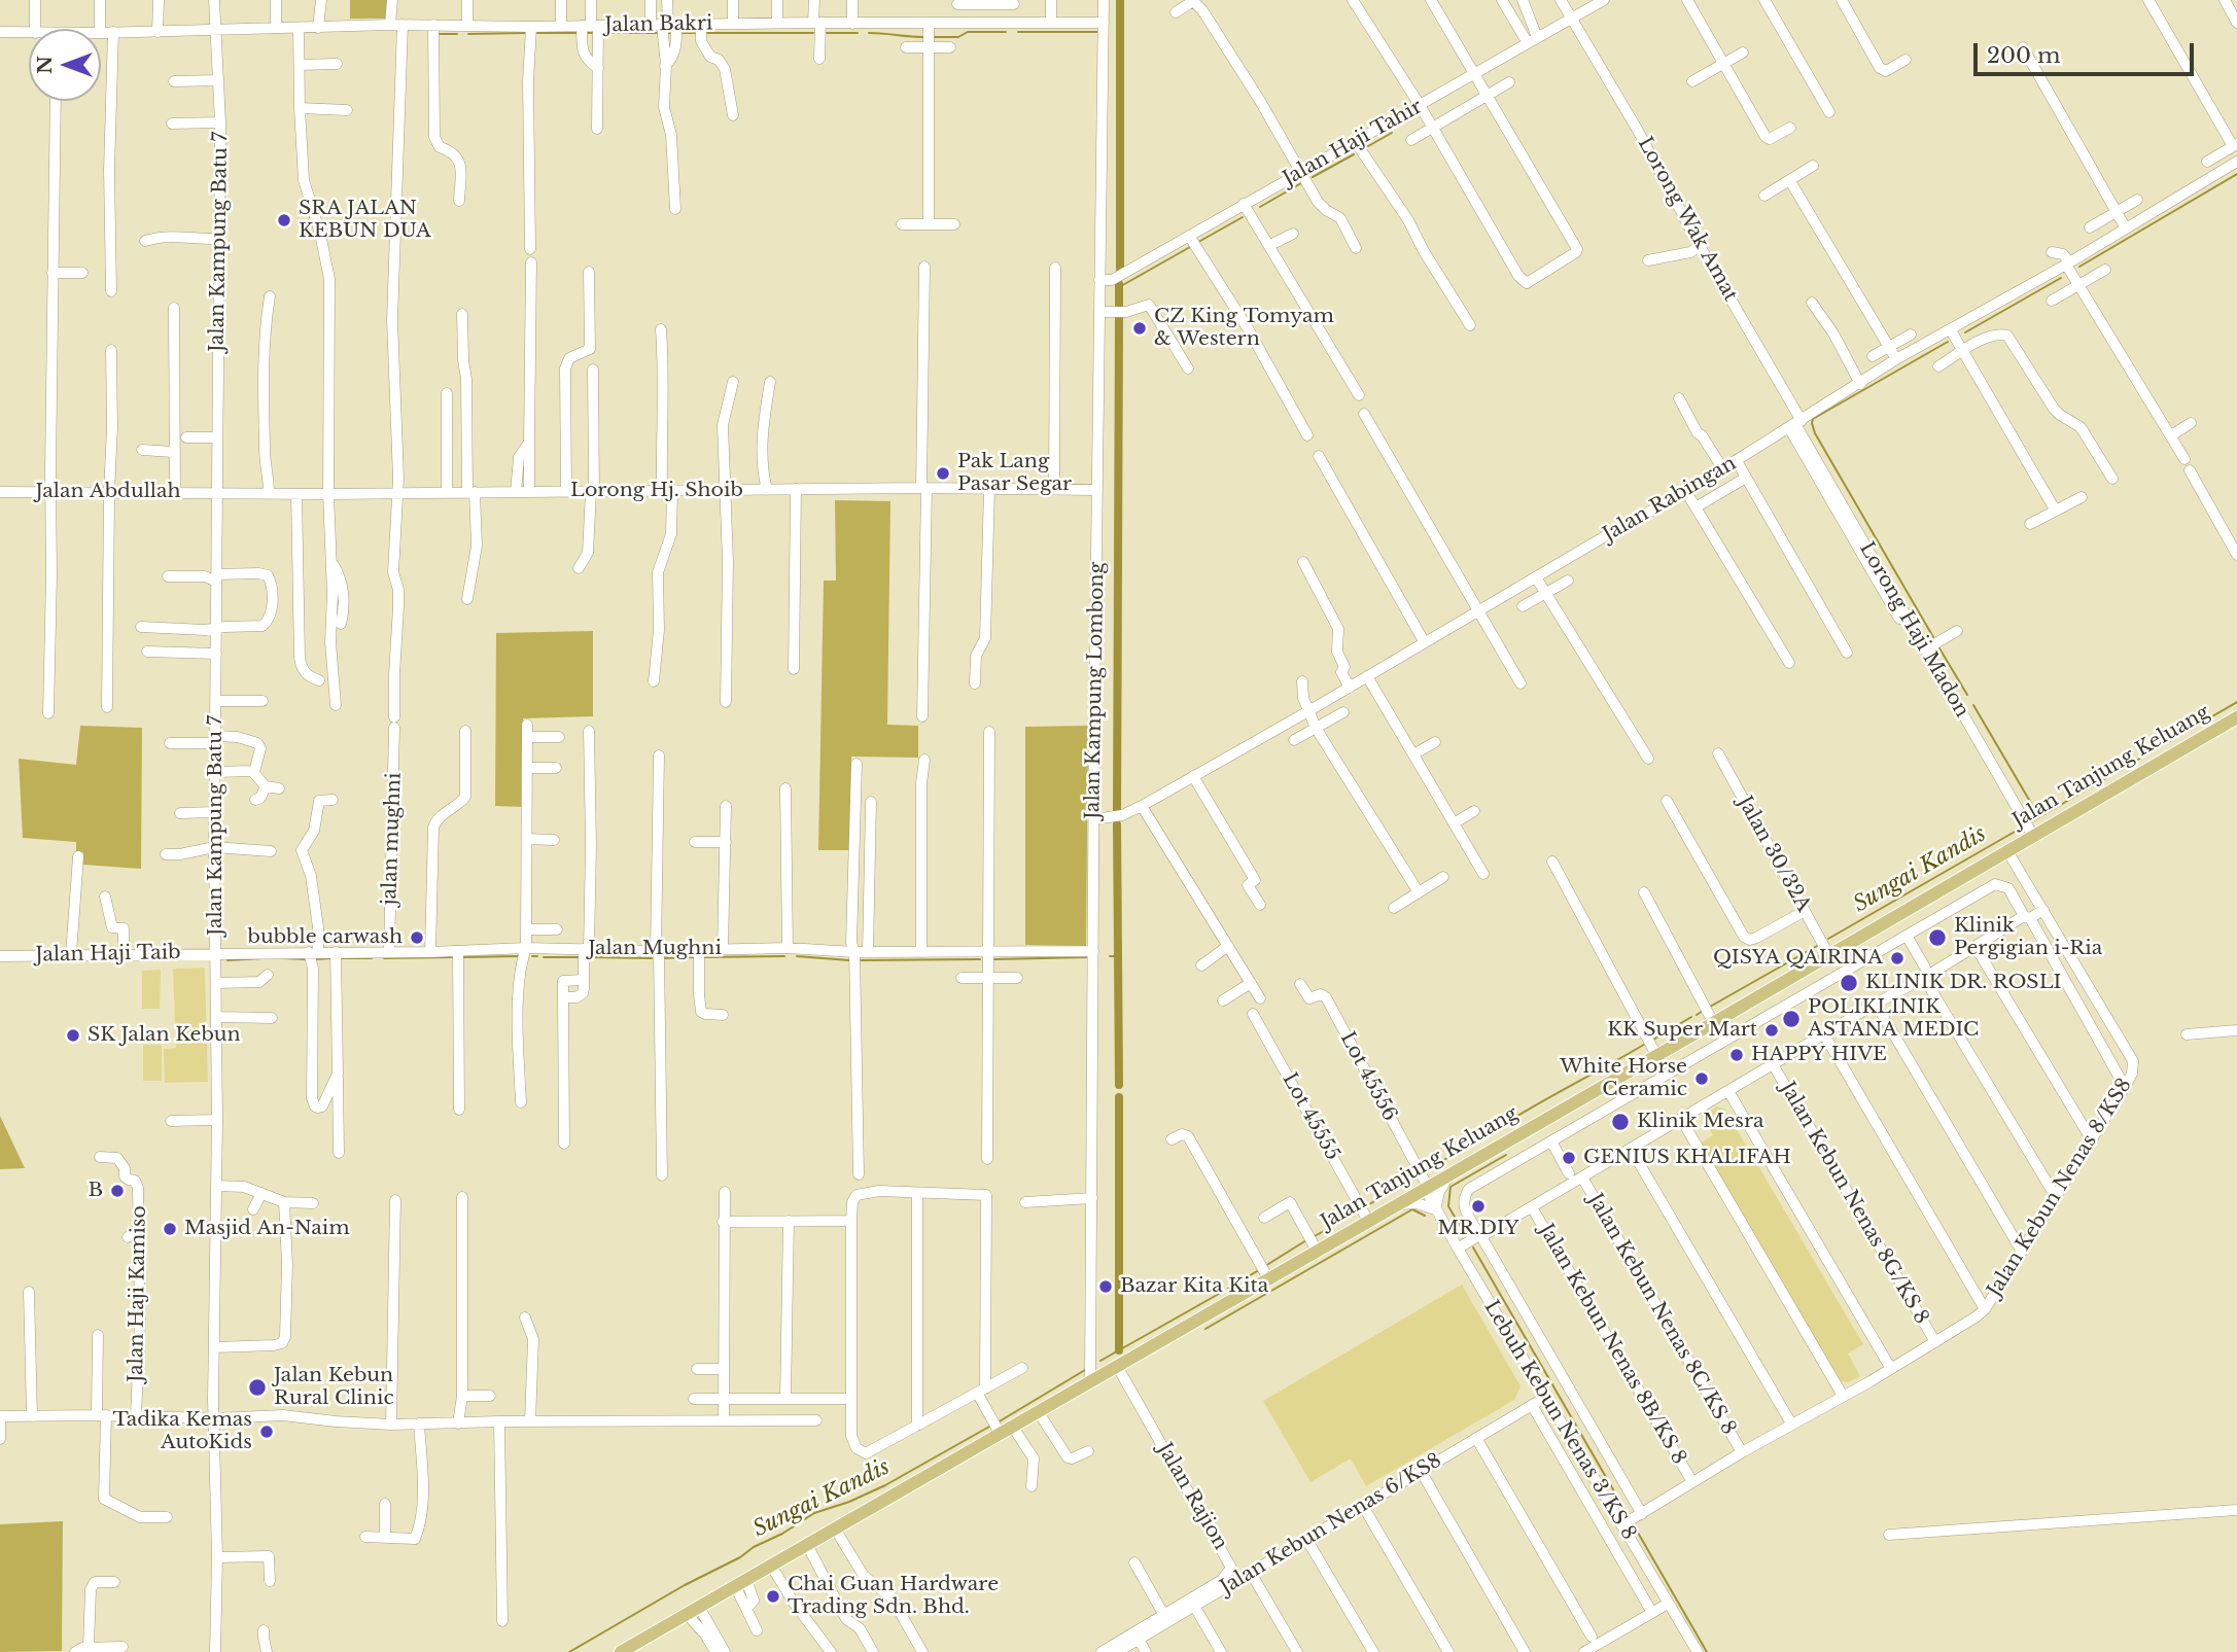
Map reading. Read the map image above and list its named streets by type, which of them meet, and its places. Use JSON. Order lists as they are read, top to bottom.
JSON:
{
  "streets": {
    "main road": ["Jalan Tanjung Keluang"],
    "street": [
      "Jalan Bakri",
      "Jalan Haji Tahir",
      "Lorong Wak Amat",
      "Jalan Kampung Batu 7",
      "Lorong Hj. Shoib",
      "Jalan Abdullah",
      "Jalan Rabingan",
      "Lorong Haji Madon",
      "Jalan Kampung Lombong",
      "jalan mughni",
      "Jalan 30/32A",
      "Jalan Mughni",
      "Jalan Haji Taib",
      "Lot 45556",
      "Lot 45555",
      "Jalan Kebun Nenas 8/KS8",
      "Jalan Kebun Nenas 8G/KS 8",
      "Jalan Haji Kamiso",
      "Jalan Kebun Nenas 8C/KS 8",
      "Jalan Kebun Nenas 8B/KS 8",
      "Lebuh Kebun Nenas 3/KS 8",
      "Jalan Rajion",
      "Jalan Kebun Nenas 6/KS8"
    ]
  },
  "crossings": [
    ["Jalan Bakri", "Jalan Kampung Batu 7"],
    ["Jalan Bakri", "Jalan Kampung Lombong"],
    ["Jalan Bakri", "jalan mughni"],
    ["Jalan Haji Tahir", "Lorong Wak Amat"],
    ["Jalan Haji Tahir", "Jalan Kampung Lombong"],
    ["Lorong Wak Amat", "Jalan Rabingan"],
    ["Lorong Wak Amat", "Lorong Haji Madon"],
    ["Jalan Kampung Batu 7", "Lorong Hj. Shoib"],
    ["Jalan Kampung Batu 7", "Jalan Abdullah"],
    ["Jalan Kampung Batu 7", "Jalan Mughni"],
    ["Jalan Kampung Batu 7", "Jalan Haji Taib"],
    ["Lorong Hj. Shoib", "Jalan Abdullah"],
    ["Lorong Hj. Shoib", "Jalan Kampung Lombong"],
    ["Lorong Hj. Shoib", "jalan mughni"],
    ["Jalan Rabingan", "Jalan Kampung Lombong"],
    ["Lorong Haji Madon", "Jalan Tanjung Keluang"],
    ["Jalan Kampung Lombong", "Jalan Tanjung Keluang"],
    ["Jalan Kampung Lombong", "Jalan Mughni"],
    ["Jalan Tanjung Keluang", "Jalan 30/32A"],
    ["Jalan Tanjung Keluang", "Lot 45556"],
    ["Jalan Tanjung Keluang", "Lot 45555"],
    ["Jalan Tanjung Keluang", "Jalan Kebun Nenas 8/KS8"],
    ["Jalan Tanjung Keluang", "Lebuh Kebun Nenas 3/KS 8"],
    ["Jalan Tanjung Keluang", "Jalan Rajion"],
    ["jalan mughni", "Jalan Mughni"],
    ["Jalan Mughni", "Jalan Haji Taib"],
    ["Lot 45556", "Lebuh Kebun Nenas 3/KS 8"],
    ["Jalan Kebun Nenas 8/KS8", "Jalan Kebun Nenas 8G/KS 8"],
    ["Jalan Kebun Nenas 8/KS8", "Jalan Kebun Nenas 8C/KS 8"],
    ["Jalan Kebun Nenas 8/KS8", "Jalan Kebun Nenas 8B/KS 8"],
    ["Jalan Kebun Nenas 8/KS8", "Lebuh Kebun Nenas 3/KS 8"],
    ["Lebuh Kebun Nenas 3/KS 8", "Jalan Kebun Nenas 6/KS8"]
  ],
  "water": ["Sungai Kandis"],
  "places": [
    "SRA JALAN KEBUN DUA",
    "CZ King Tomyam & Western",
    "Pak Lang Pasar Segar",
    "bubble carwash",
    "Klinik Pergigian i-Ria",
    "QISYA QAIRINA",
    "KLINIK DR. ROSLI",
    "POLIKLINIK ASTANA MEDIC",
    "KK Super Mart",
    "SK Jalan Kebun",
    "HAPPY HIVE",
    "White Horse Ceramic",
    "Klinik Mesra",
    "GENIUS KHALIFAH",
    "B",
    "MR.DIY",
    "Masjid An-Naim",
    "Bazar Kita Kita",
    "Jalan Kebun Rural Clinic",
    "Tadika Kemas AutoKids",
    "Chai Guan Hardware Trading Sdn. Bhd."
  ],
  "scale_bar": "200 m",
  "north": "left"
}
